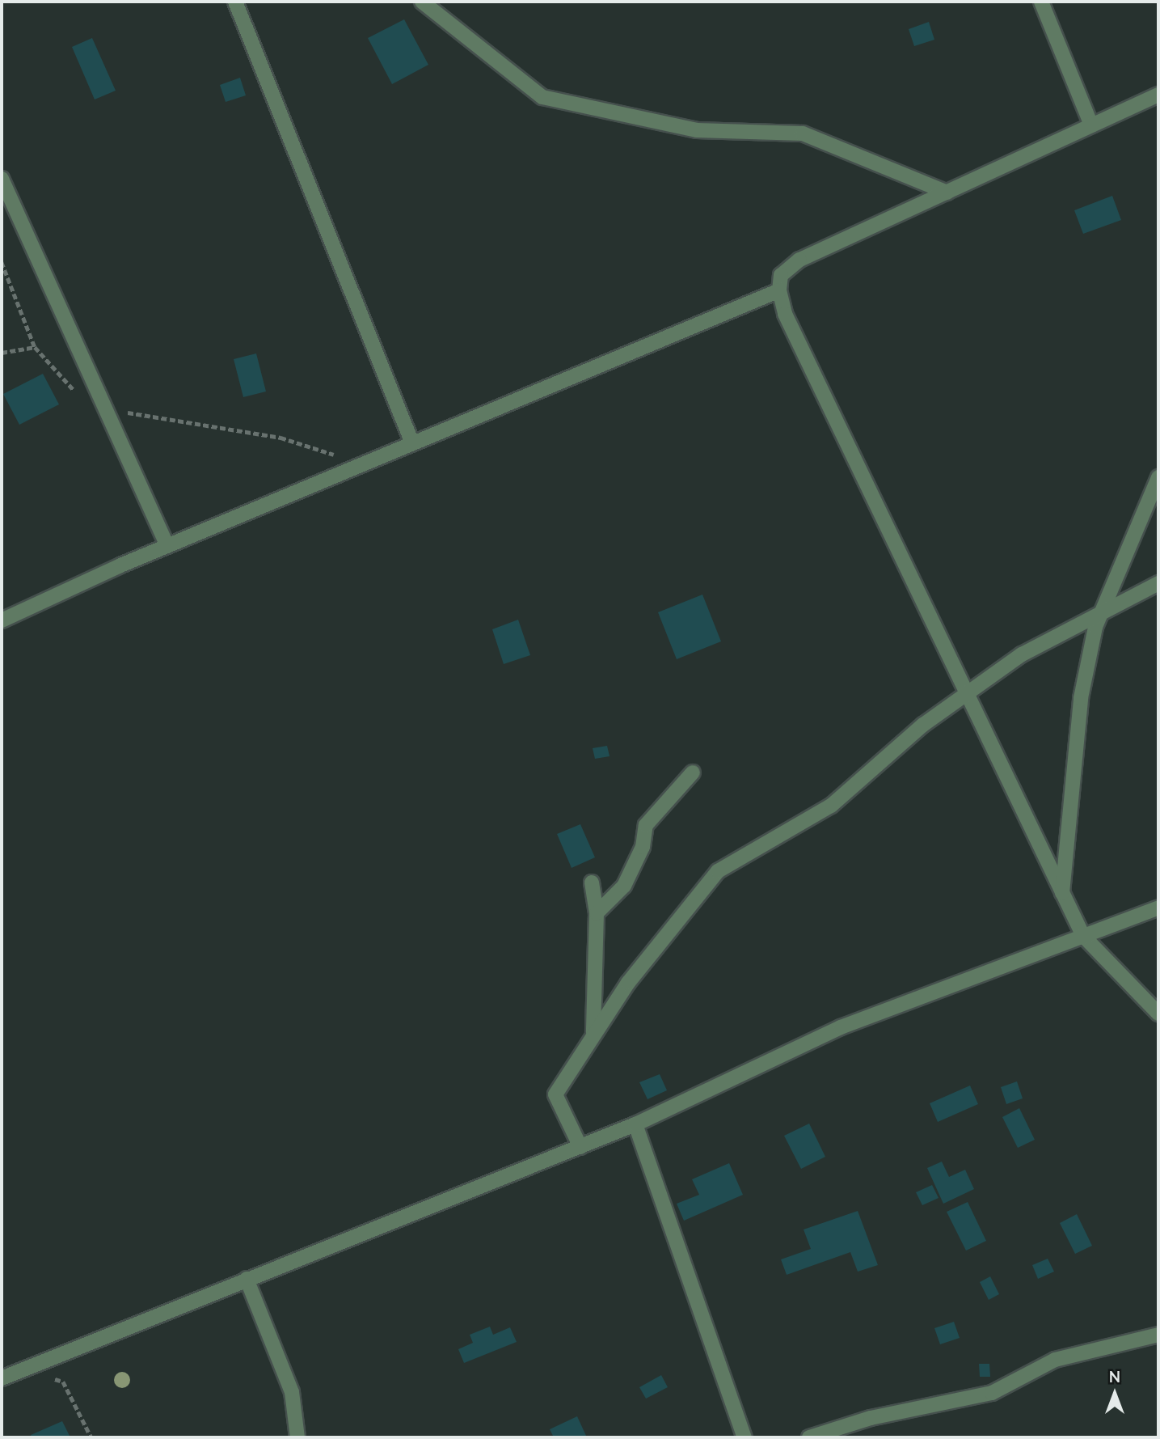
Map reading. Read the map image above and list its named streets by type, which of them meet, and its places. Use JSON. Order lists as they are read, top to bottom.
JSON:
{
  "north": "top"
}
